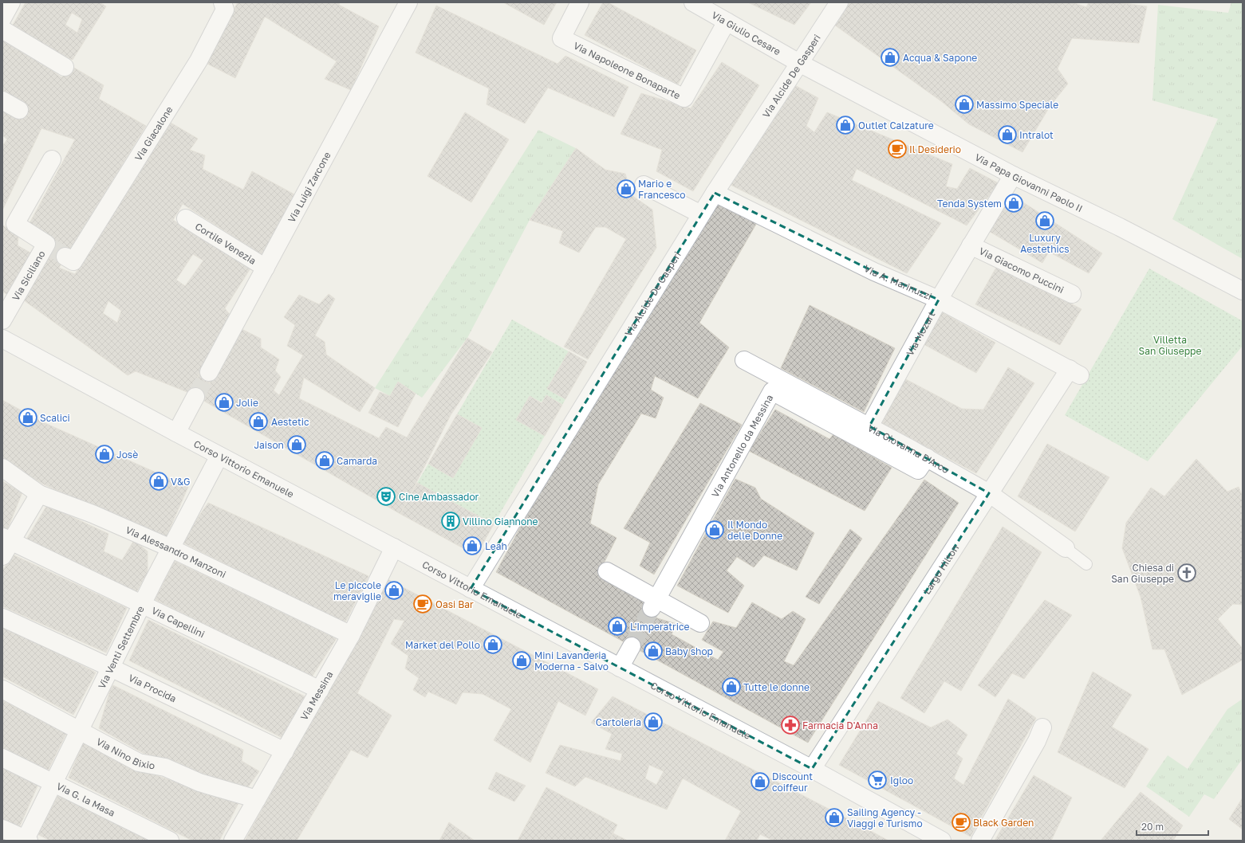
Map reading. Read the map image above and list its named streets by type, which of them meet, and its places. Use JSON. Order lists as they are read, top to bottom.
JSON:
{
  "streets": {
    "street": [
      "Via Giulio Cesare",
      "Via Napoleone Bonaparte",
      "Via Alcide De Gasperi",
      "Via Giacalone",
      "Via Papa Giovanni Paolo II",
      "Via Luigi Zarcone",
      "Cortile Venezia",
      "Via Giacomo Puccini",
      "Via Siciliano",
      "Via A. Marinuzzi",
      "Via Mozart",
      "Via Antonello da Messina",
      "Via Giovanna D'Arco",
      "Corso Vittorio Emanuele",
      "Via Alessandro Manzoni",
      "Largo Hilton",
      "Via Capellini",
      "Via Venti Settembre",
      "Via Procida",
      "Via Messina",
      "Via Nino Bixio",
      "Via G. la Masa"
    ]
  },
  "crossings": [
    ["Via Giulio Cesare", "Via Napoleone Bonaparte"],
    ["Via Giulio Cesare", "Via Alcide De Gasperi"],
    ["Via Giulio Cesare", "Via Papa Giovanni Paolo II"],
    ["Via Alcide De Gasperi", "Via Papa Giovanni Paolo II"],
    ["Via Alcide De Gasperi", "Via A. Marinuzzi"],
    ["Via Alcide De Gasperi", "Corso Vittorio Emanuele"],
    ["Via Papa Giovanni Paolo II", "Via Mozart"],
    ["Via Luigi Zarcone", "Cortile Venezia"],
    ["Via Giacomo Puccini", "Via Mozart"],
    ["Via A. Marinuzzi", "Via Mozart"],
    ["Via A. Marinuzzi", "Largo Hilton"],
    ["Via Mozart", "Via Giovanna D'Arco"],
    ["Via Antonello da Messina", "Via Giovanna D'Arco"],
    ["Via Giovanna D'Arco", "Largo Hilton"],
    ["Corso Vittorio Emanuele", "Largo Hilton"],
    ["Corso Vittorio Emanuele", "Via Venti Settembre"],
    ["Corso Vittorio Emanuele", "Via Messina"],
    ["Via Alessandro Manzoni", "Via Venti Settembre"],
    ["Via Alessandro Manzoni", "Via Messina"],
    ["Via Capellini", "Via Venti Settembre"],
    ["Via Capellini", "Via Messina"],
    ["Via Venti Settembre", "Via Procida"],
    ["Via Venti Settembre", "Via Nino Bixio"],
    ["Via Venti Settembre", "Via G. la Masa"],
    ["Via Procida", "Via Messina"],
    ["Via Messina", "Via Nino Bixio"]
  ],
  "parks": ["Villetta San Giuseppe"],
  "places": {
    "shop": [
      "Acqua & Sapone",
      "Massimo Speciale",
      "Outlet Calzature",
      "Intralot",
      "Mario e Francesco",
      "Tenda System",
      "Luxury Aestethics",
      "Jolie",
      "Scalici",
      "Aestetic",
      "Jaison",
      "Josè",
      "Camarda",
      "V&G",
      "Il Mondo delle Donne",
      "Leah",
      "Le piccole meraviglie",
      "L'Imperatrice",
      "Market del Pollo",
      "Baby shop",
      "Mini Lavanderia Moderna - Salvo",
      "Tutte le donne",
      "Cartoleria",
      "Discount coiffeur",
      "Sailing Agency - Viaggi e Turismo"
    ],
    "cafe": ["Il Desiderio", "Oasi Bar", "Black Garden"],
    "theatre": ["Cine Ambassador"],
    "building": ["Villino Giannone"],
    "church": ["Chiesa di San Giuseppe"],
    "pharmacy": ["Farmacia D'Anna"],
    "supermarket": ["Igloo"]
  },
  "scale_bar": "20 m"
}
